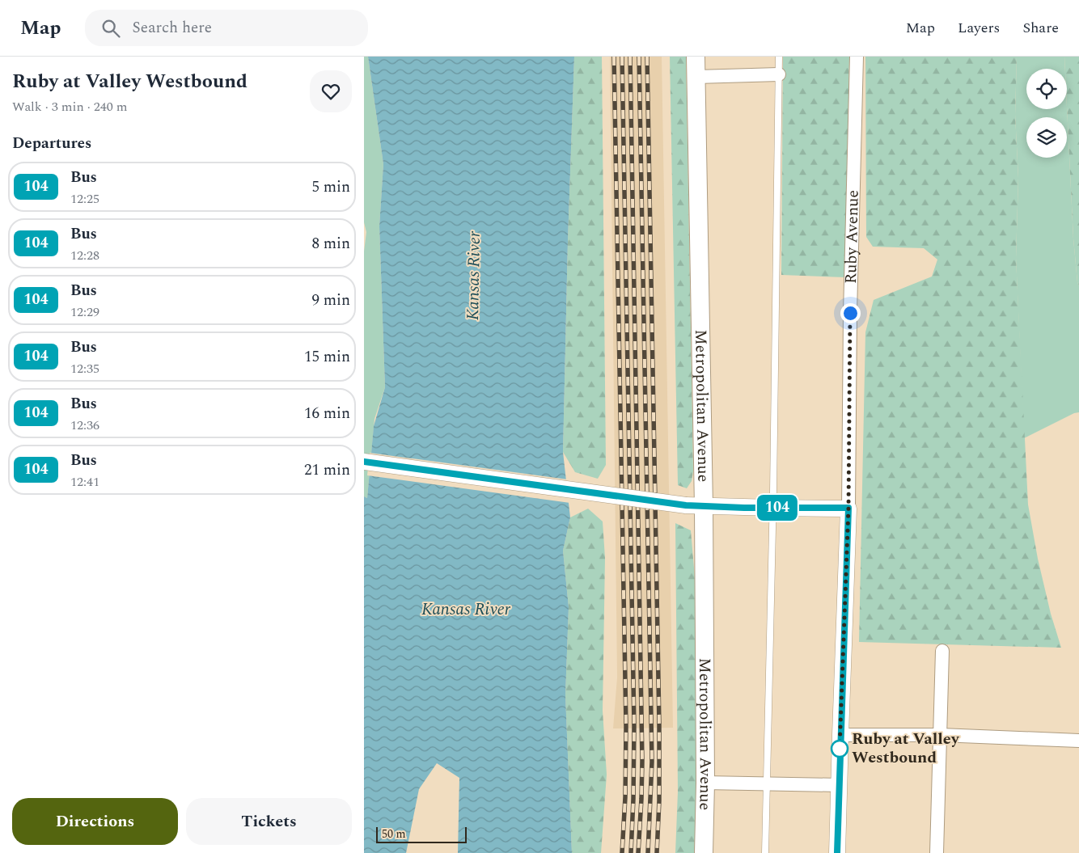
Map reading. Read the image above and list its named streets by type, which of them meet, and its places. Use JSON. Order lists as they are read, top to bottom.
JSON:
{
  "streets": {
    "main road": ["Metropolitan Avenue"],
    "street": ["Ruby Avenue"]
  },
  "water": ["Kansas River"],
  "places": ["Ruby at Valley Westbound"],
  "lines": ["bus line 104"],
  "scale_bar": "50 m",
  "page": {
    "header": "Map",
    "search": "Search here",
    "nav": ["Map", "Layers", "Share"],
    "heading": [
      ["Ruby at Valley Westbound", "Walk · 3 min · 240 m"],
      "Departures"
    ],
    "on_map": "104",
    "list": [
      {
        "mark": "104",
        "name": "Bus",
        "note": "12:25",
        "value": "5 min"
      },
      {
        "mark": "104",
        "name": "Bus",
        "note": "12:28",
        "value": "8 min"
      },
      {
        "mark": "104",
        "name": "Bus",
        "note": "12:29",
        "value": "9 min"
      },
      {
        "mark": "104",
        "name": "Bus",
        "note": "12:35",
        "value": "15 min"
      },
      {
        "mark": "104",
        "name": "Bus",
        "note": "12:36",
        "value": "16 min"
      },
      {
        "mark": "104",
        "name": "Bus",
        "note": "12:41",
        "value": "21 min"
      }
    ],
    "buttons": ["Directions", "Tickets"],
    "scale": "50 m"
  }
}
